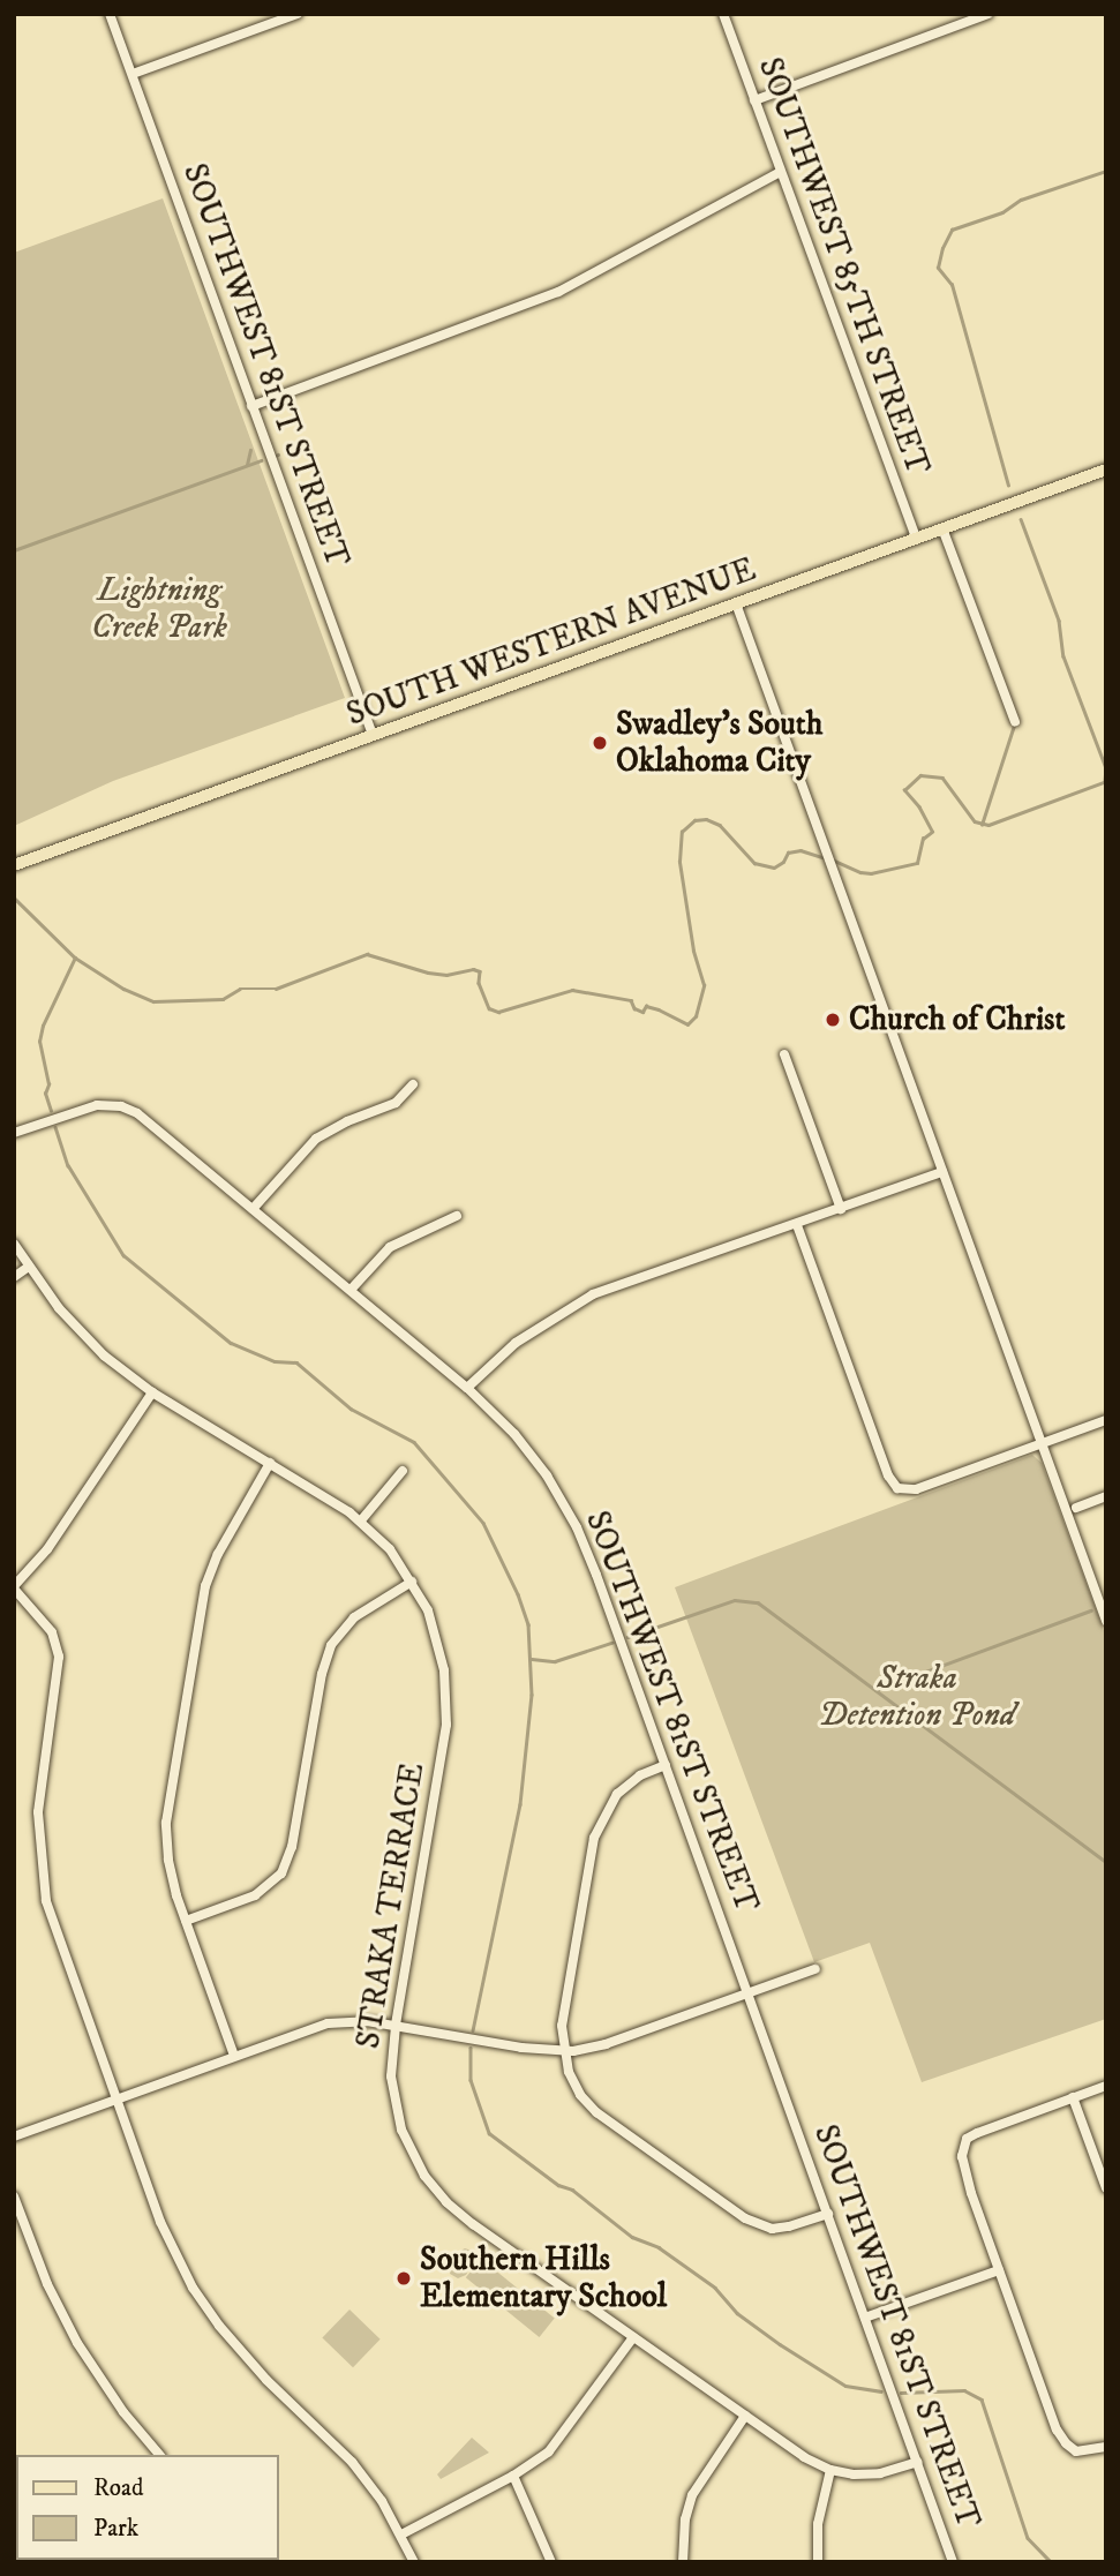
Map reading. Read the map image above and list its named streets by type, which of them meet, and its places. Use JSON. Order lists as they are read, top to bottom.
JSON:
{
  "streets": {
    "main road": ["SOUTH WESTERN AVENUE"],
    "street": ["SOUTHWEST 85TH STREET", "SOUTHWEST 81ST STREET", "STRAKA TERRACE"]
  },
  "crossings": [
    ["SOUTHWEST 85TH STREET", "SOUTH WESTERN AVENUE"],
    ["SOUTHWEST 81ST STREET", "SOUTH WESTERN AVENUE"],
    ["SOUTHWEST 81ST STREET", "STRAKA TERRACE"]
  ],
  "parks": ["Lightning Creek Park", "Straka Detention Pond"],
  "places": ["Swadley’s South Oklahoma City", "Church of Christ", "Southern Hills Elementary School"],
  "legend": ["Road", "Park"]
}
